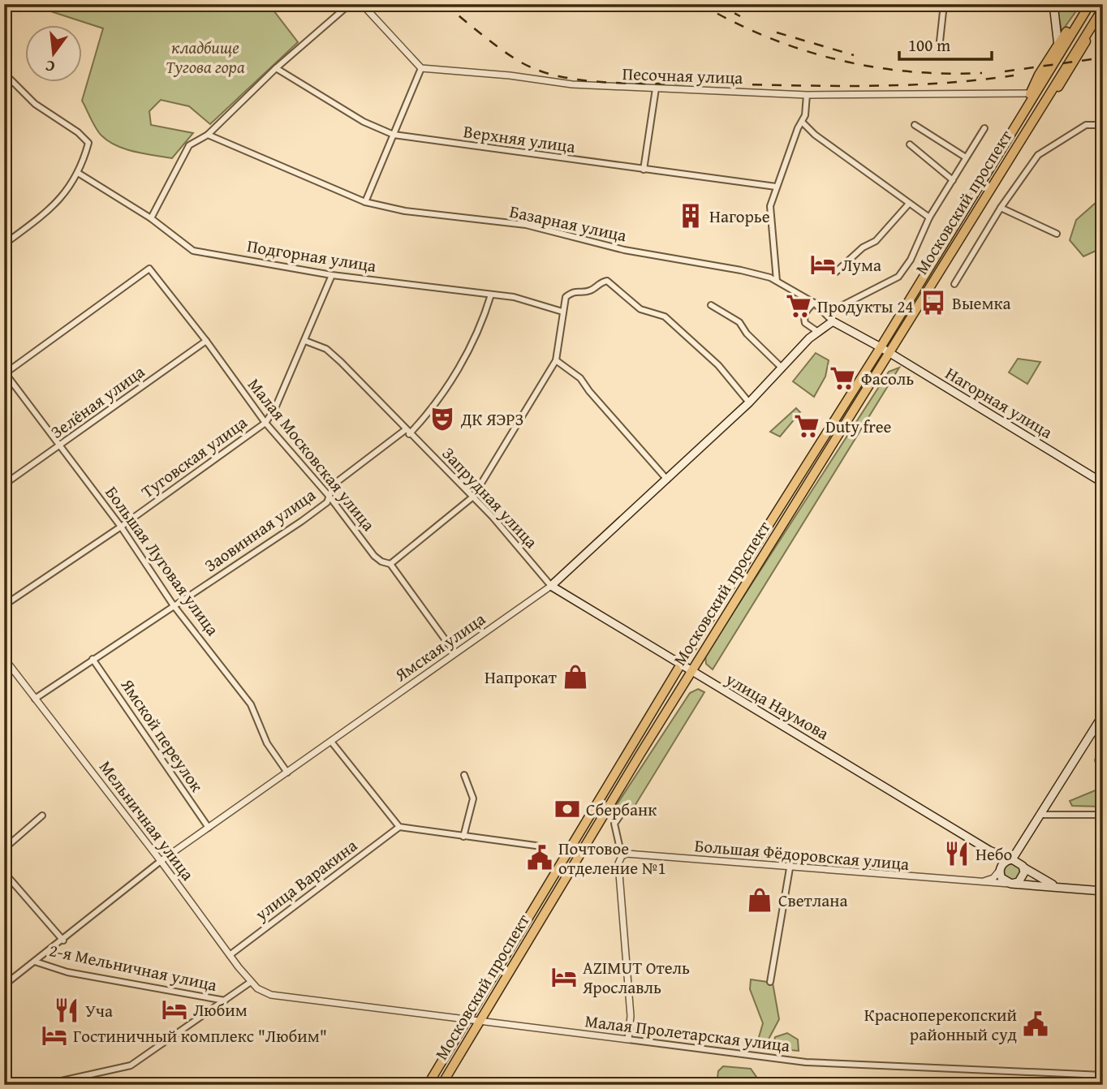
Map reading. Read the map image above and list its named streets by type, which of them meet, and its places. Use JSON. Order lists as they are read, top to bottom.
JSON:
{
  "streets": {
    "main road": [
      "Московский проспект",
      "Базарная улица",
      "Нагорная улица",
      "Ямская улица",
      "улица Наумова",
      "Большая Фёдоровская улица"
    ],
    "street": [
      "Песочная улица",
      "Верхняя улица",
      "Подгорная улица",
      "Зелёная улица",
      "Малая Московская улица",
      "Туговская улица",
      "Запрудная улица",
      "Заовинная улица",
      "Большая Луговая улица",
      "Ямской переулок",
      "Мельничная улица",
      "улица Варакина",
      "2-я Мельничная улица",
      "Малая Пролетарская улица"
    ]
  },
  "crossings": [
    ["Песочная улица", "Московский проспект"],
    ["Московский проспект", "Базарная улица"],
    ["Московский проспект", "Нагорная улица"],
    ["Московский проспект", "улица Наумова"],
    ["Московский проспект", "Малая Пролетарская улица"],
    ["Базарная улица", "Нагорная улица"],
    ["Базарная улица", "Ямская улица"],
    ["Подгорная улица", "Туговская улица"],
    ["Подгорная улица", "Заовинная улица"],
    ["Зелёная улица", "Малая Московская улица"],
    ["Зелёная улица", "Большая Луговая улица"],
    ["Малая Московская улица", "Туговская улица"],
    ["Малая Московская улица", "Заовинная улица"],
    ["Малая Московская улица", "Большая Луговая улица"],
    ["Малая Московская улица", "Ямская улица"],
    ["Туговская улица", "Запрудная улица"],
    ["Туговская улица", "Большая Луговая улица"],
    ["Запрудная улица", "Заовинная улица"],
    ["Запрудная улица", "Ямская улица"],
    ["Запрудная улица", "улица Наумова"],
    ["Заовинная улица", "Большая Луговая улица"],
    ["Заовинная улица", "Ямской переулок"],
    ["Заовинная улица", "Мельничная улица"],
    ["Большая Луговая улица", "Ямская улица"],
    ["Ямская улица", "улица Наумова"],
    ["Ямская улица", "Ямской переулок"],
    ["Ямская улица", "Мельничная улица"],
    ["Ямская улица", "2-я Мельничная улица"],
    ["улица Наумова", "Большая Фёдоровская улица"],
    ["Мельничная улица", "улица Варакина"],
    ["Мельничная улица", "Малая Пролетарская улица"]
  ],
  "parks": ["кладбище Тугова гора"],
  "places": {
    "building": ["Нагорье"],
    "hotel": [
      "Лума",
      "AZIMUT Отель Ярославль",
      "Любим",
      "Гостиничный комплекс \"Любим\""
    ],
    "bus stop": ["Выемка"],
    "supermarket": ["Продукты 24", "Фасоль", "Duty free"],
    "theatre": ["ДК ЯЭРЗ"],
    "shop": ["Напрокат", "Светлана"],
    "bank": ["Сбербанк"],
    "restaurant": ["Небо", "Уча"],
    "public building": ["Почтовое отделение №1", "Красноперекопский районный суд"]
  },
  "scale_bar": "100 m",
  "north": "bottom"
}
